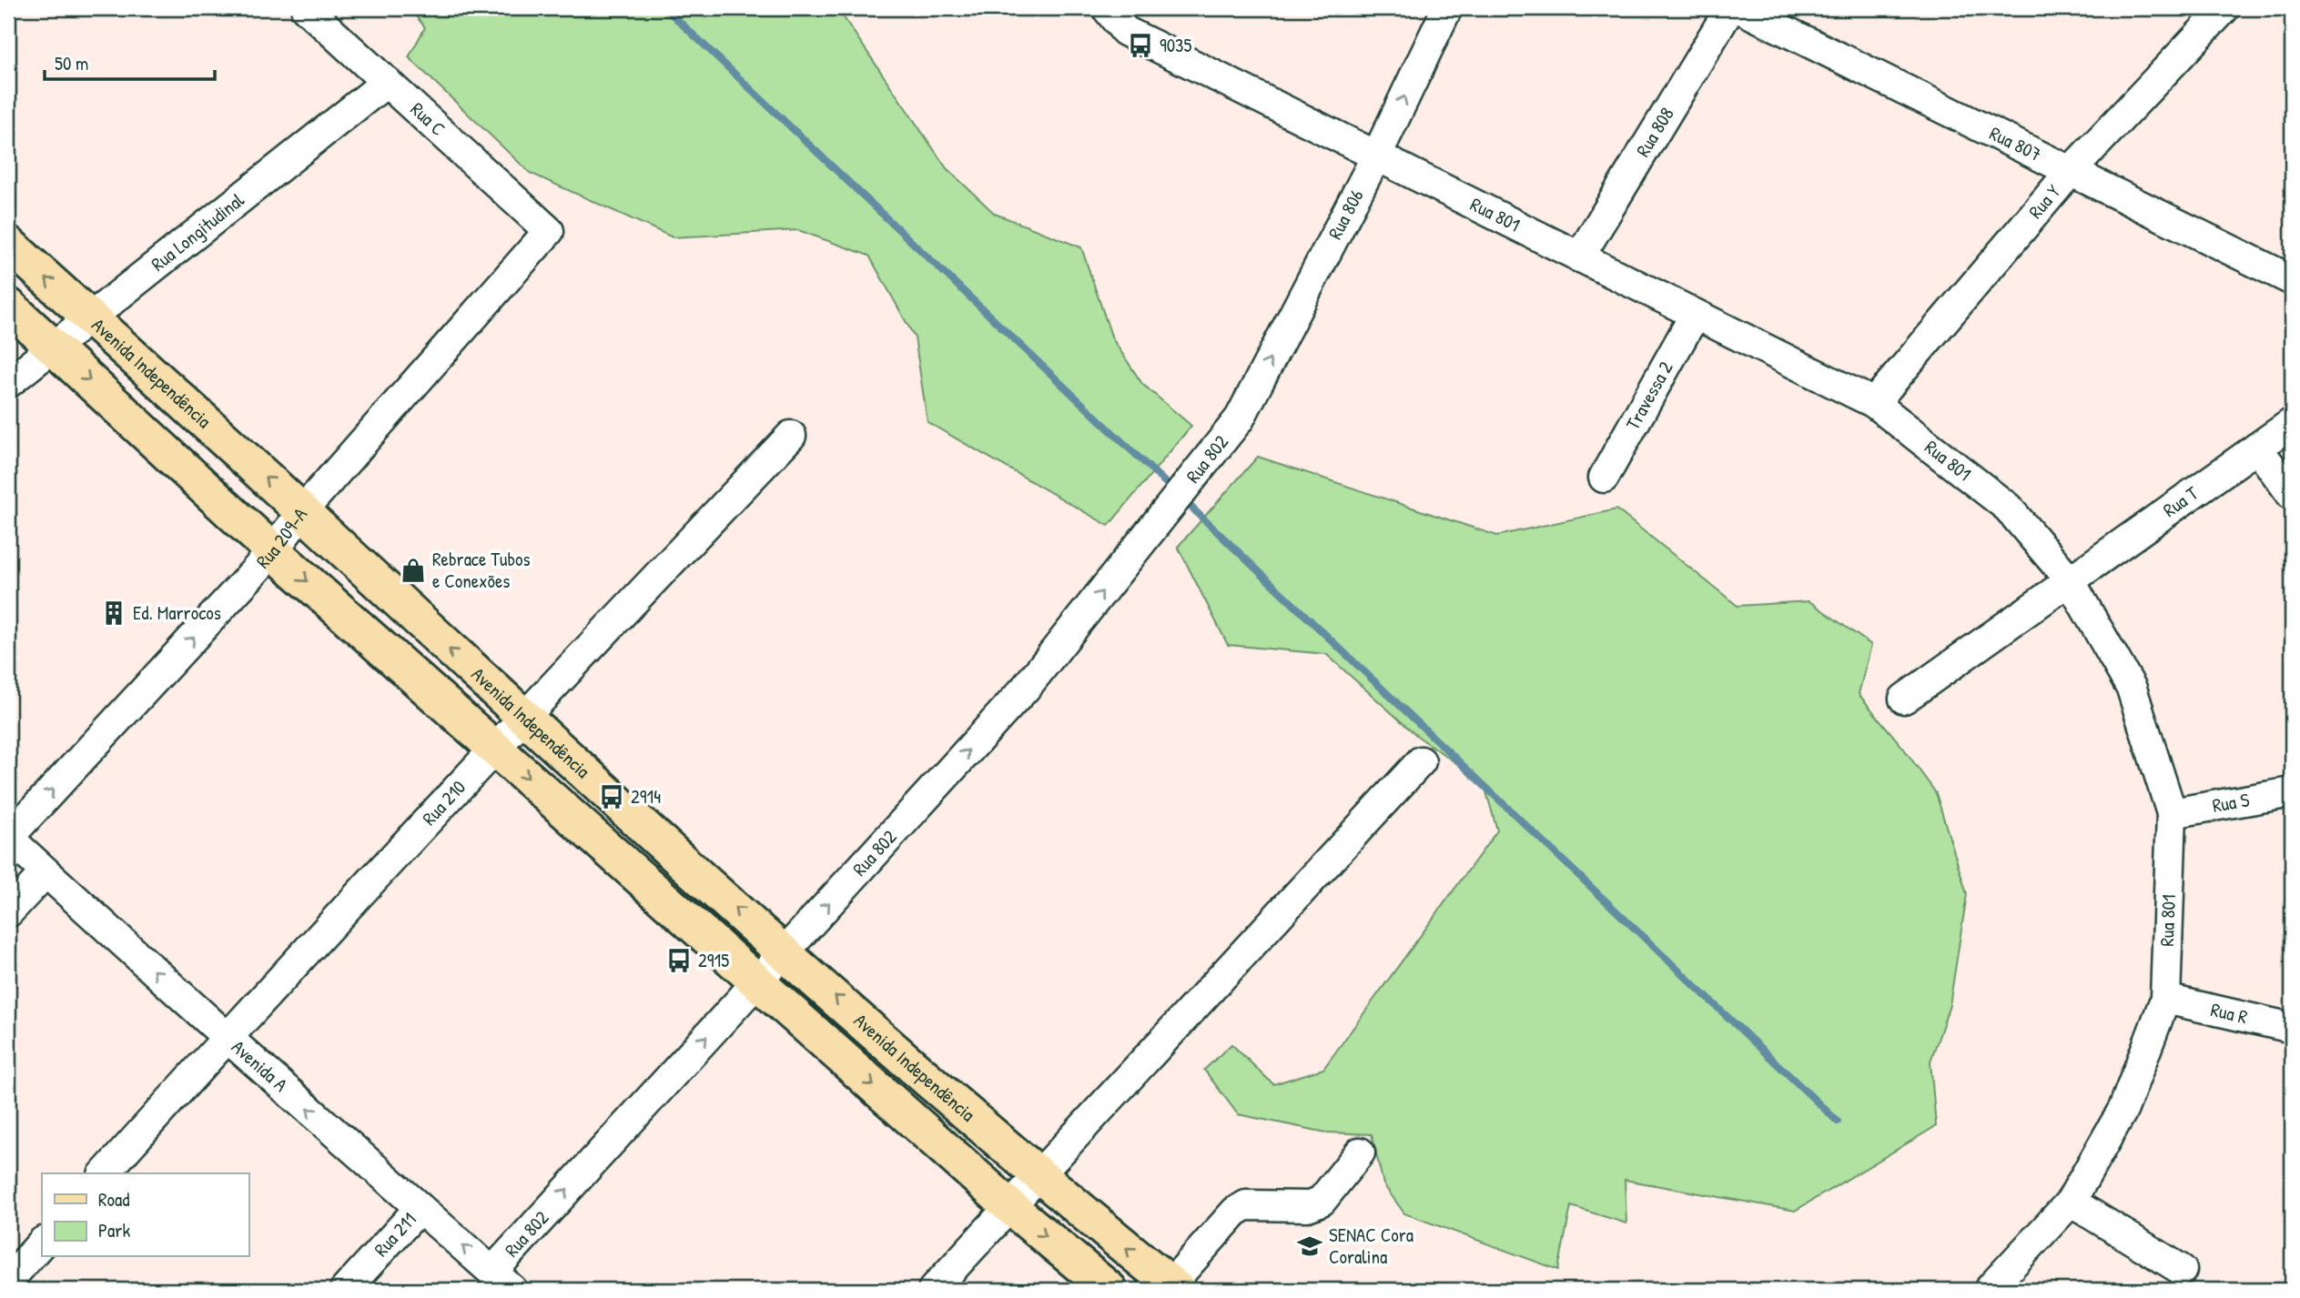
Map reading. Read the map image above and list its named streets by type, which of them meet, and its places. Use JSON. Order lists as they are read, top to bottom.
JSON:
{
  "streets": {
    "main road": ["Avenida Independência"],
    "street": [
      "Rua C",
      "Rua 808",
      "Rua 807",
      "Rua Y",
      "Rua 806",
      "Rua 801",
      "Rua Longitudinal",
      "Travessa 2",
      "Rua 802",
      "Rua T",
      "Rua 209-A",
      "Rua 210",
      "Rua S",
      "Rua R",
      "Avenida A",
      "Rua 211"
    ]
  },
  "crossings": [
    ["Rua C", "Rua Longitudinal"],
    ["Rua C", "Rua 209-A"],
    ["Rua 808", "Rua 801"],
    ["Rua 807", "Rua Y"],
    ["Rua Y", "Rua 801"],
    ["Rua 806", "Rua 801"],
    ["Rua 806", "Rua 802"],
    ["Rua 801", "Travessa 2"],
    ["Rua 801", "Rua T"],
    ["Rua 801", "Rua S"],
    ["Rua 801", "Rua R"],
    ["Rua Longitudinal", "Avenida Independência"],
    ["Avenida Independência", "Rua 802"],
    ["Avenida Independência", "Rua 209-A"],
    ["Avenida Independência", "Rua 210"],
    ["Rua 802", "Avenida A"],
    ["Rua 209-A", "Avenida A"],
    ["Rua 210", "Avenida A"],
    ["Avenida A", "Rua 211"]
  ],
  "one_way": [
    "Rua 806",
    "Rua 802",
    "Rua 209-A",
    "Avenida A"
  ],
  "places": {
    "bus stop": ["9035", "2914", "2915"],
    "shop": ["Rebrace Tubos e Conexões"],
    "building": ["Ed. Marrocos"],
    "school or university": ["SENAC Cora Coralina"]
  },
  "legend": ["Road", "Park"],
  "scale_bar": "50 m"
}
